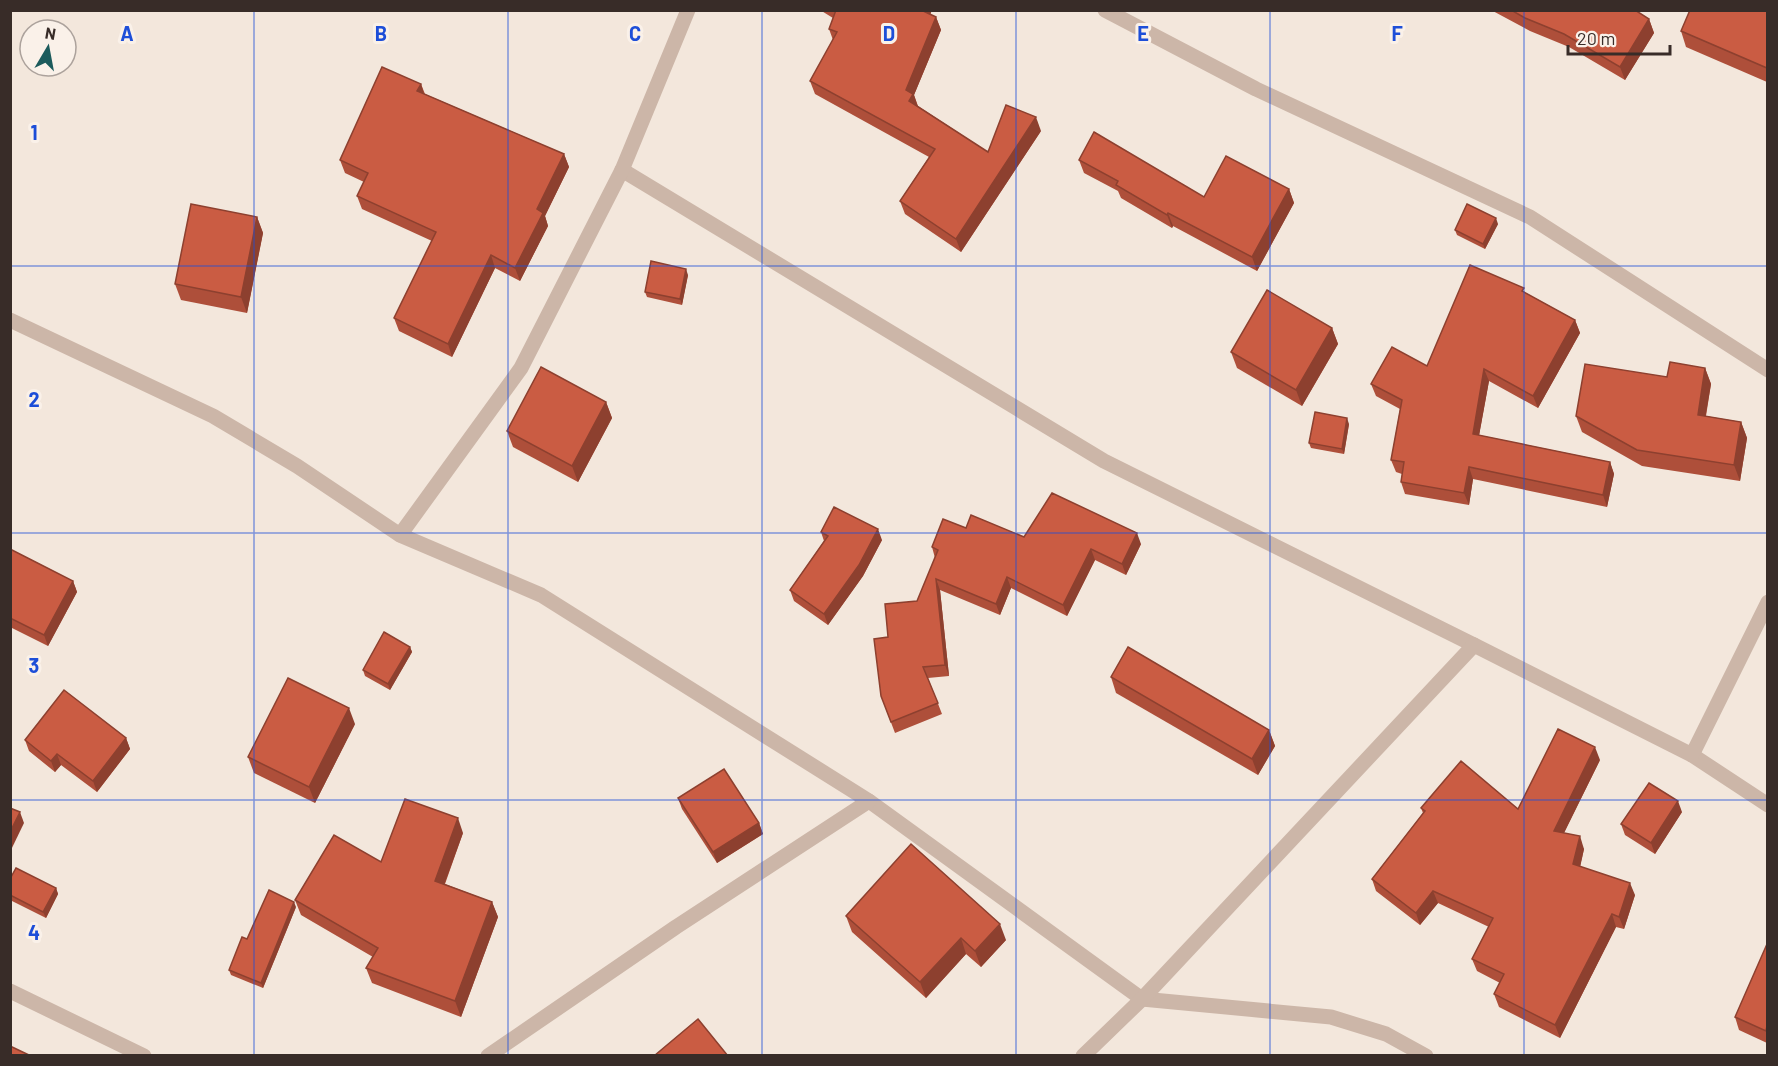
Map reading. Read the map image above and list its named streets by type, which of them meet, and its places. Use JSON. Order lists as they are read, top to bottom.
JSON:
{
  "scale_bar": "20 m",
  "north": "top",
  "grid": {
    "columns": [
      "A",
      "B",
      "C",
      "D",
      "E",
      "F"
    ],
    "rows": [
      "1",
      "2",
      "3",
      "4"
    ]
  }
}
